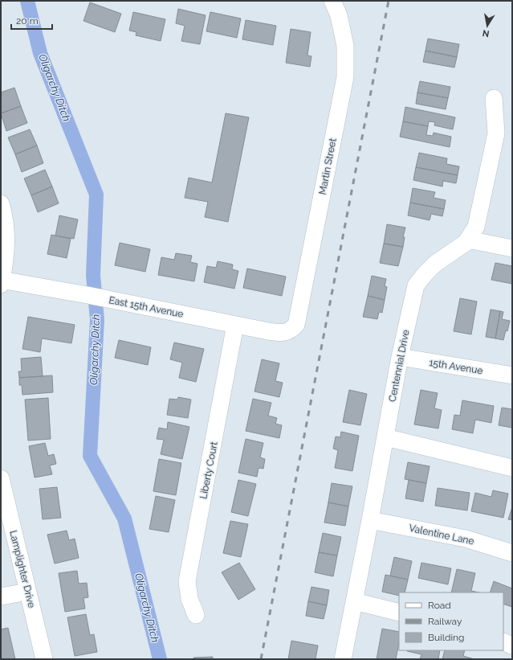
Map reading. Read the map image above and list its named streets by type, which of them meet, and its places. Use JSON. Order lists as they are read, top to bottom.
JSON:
{
  "streets": {
    "street": [
      "Martin Street",
      "East 15th Avenue",
      "Centennial Drive",
      "15th Avenue",
      "Liberty Court",
      "Valentine Lane",
      "Lamplighter Drive"
    ]
  },
  "crossings": [
    ["Martin Street", "East 15th Avenue"],
    ["East 15th Avenue", "Liberty Court"],
    ["Centennial Drive", "15th Avenue"],
    ["Centennial Drive", "Valentine Lane"]
  ],
  "water": ["Oligarchy Ditch"],
  "legend": ["Road", "Railway", "Building"],
  "scale_bar": "20 m",
  "north": "bottom"
}
